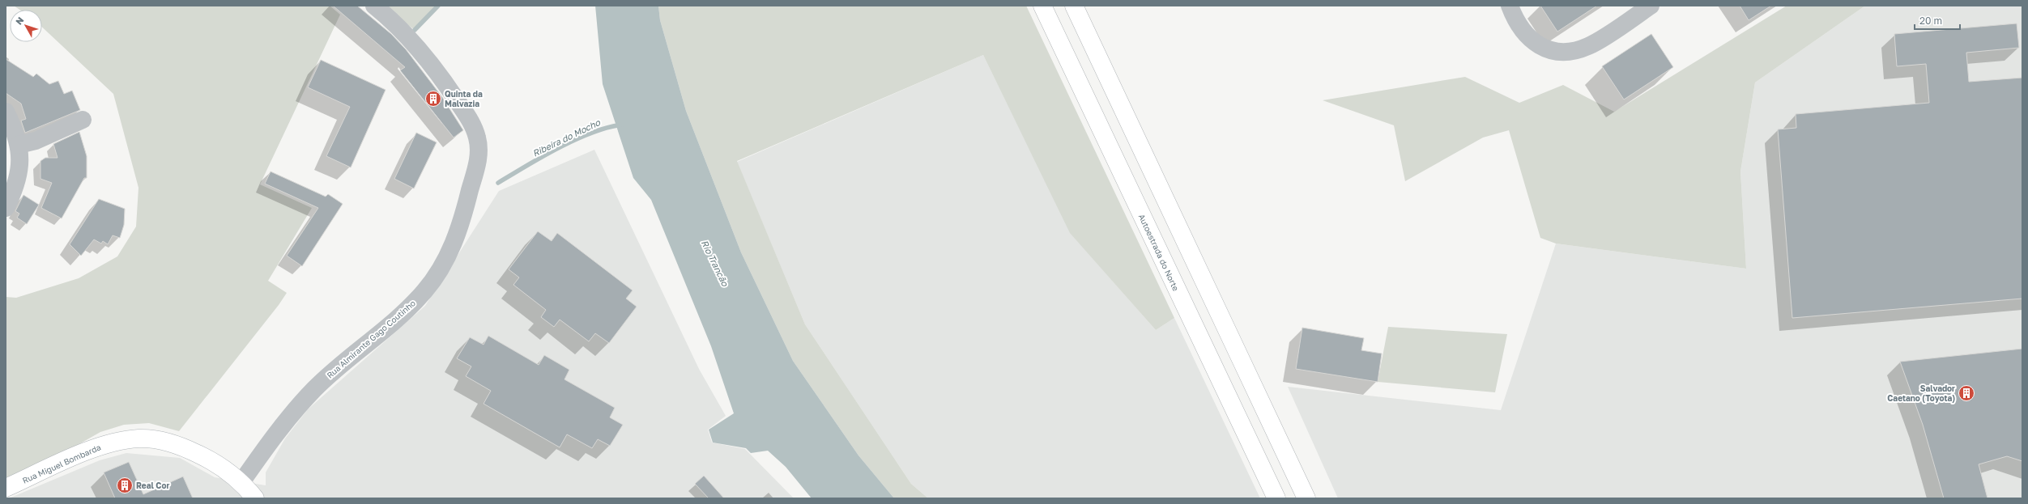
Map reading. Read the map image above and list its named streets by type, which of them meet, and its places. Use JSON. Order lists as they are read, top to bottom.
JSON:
{
  "streets": {
    "main road": ["Autoestrada do Norte", "Rua Miguel Bombarda"],
    "street": ["Rua Almirante Gago Coutinho"]
  },
  "crossings": [
    ["Rua Almirante Gago Coutinho", "Rua Miguel Bombarda"]
  ],
  "water": ["Ribeira do Mocho", "Rio Trancão"],
  "places": {
    "building": ["Quinta da Malvazia", "Salvador Caetano (Toyota)", "Real Cor"]
  },
  "scale_bar": "20 m",
  "north": "top left"
}
